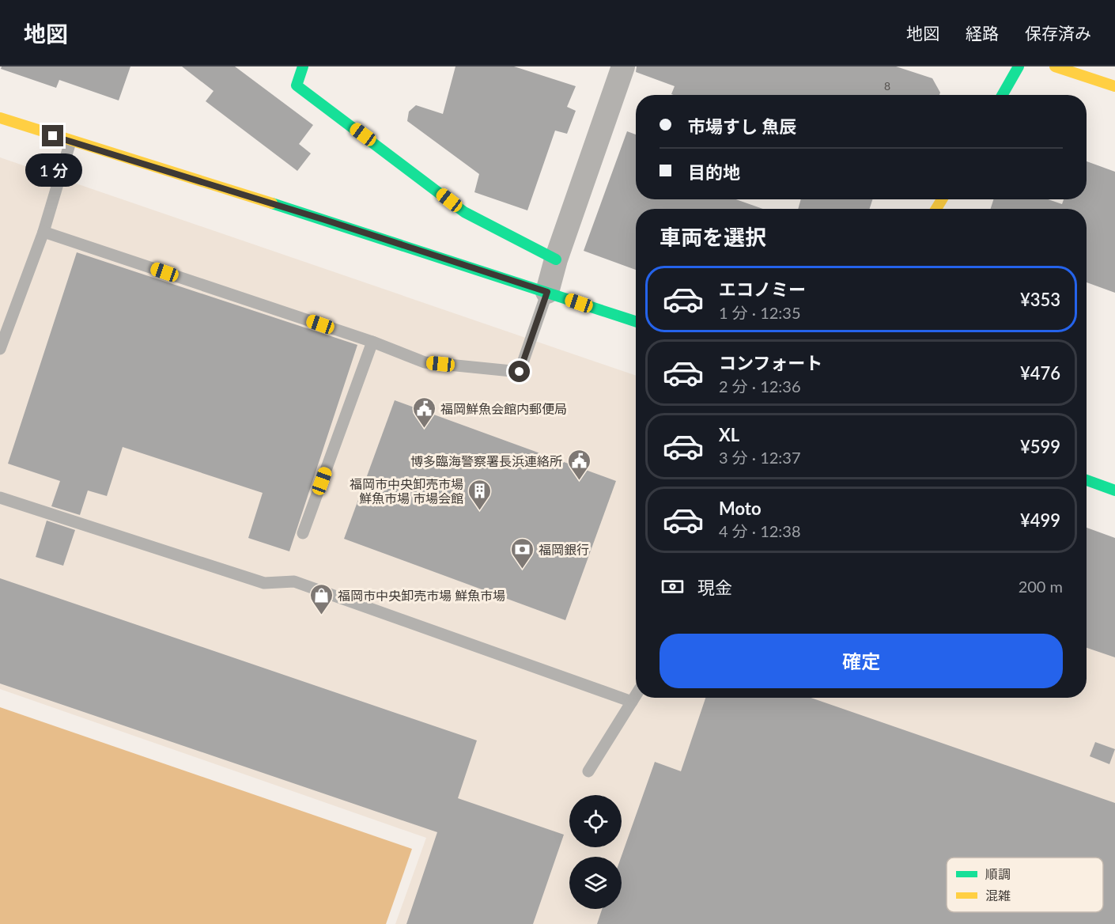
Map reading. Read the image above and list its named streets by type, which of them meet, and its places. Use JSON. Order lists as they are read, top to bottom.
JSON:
{
  "places": {
    "public building": ["福岡鮮魚会館内郵便局", "博多臨海警察署長浜連絡所"],
    "building": ["福岡市中央卸売市場 鮮魚市場 市場会館"],
    "bank": ["福岡銀行"],
    "shop": ["福岡市中央卸売市場 鮮魚市場"]
  },
  "house_numbers": ["8"],
  "legend": ["順調", "混雑"],
  "page": {
    "header": "地図",
    "nav": ["地図", "経路", "保存済み"],
    "banner": ["市場すし 魚辰", "目的地"],
    "bubble": "1 分",
    "heading": "車両を選択",
    "list": [
      {
        "name": "エコノミー",
        "note": "1 分 · 12:35",
        "value": "¥353"
      },
      {
        "name": "コンフォート",
        "note": "2 分 · 12:36",
        "value": "¥476"
      },
      {
        "name": "XL",
        "note": "3 分 · 12:37",
        "value": "¥599"
      },
      {
        "name": "Moto",
        "note": "4 分 · 12:38",
        "value": "¥499"
      }
    ],
    "pay": ["現金", "200 m"],
    "buttons": "確定"
  }
}
